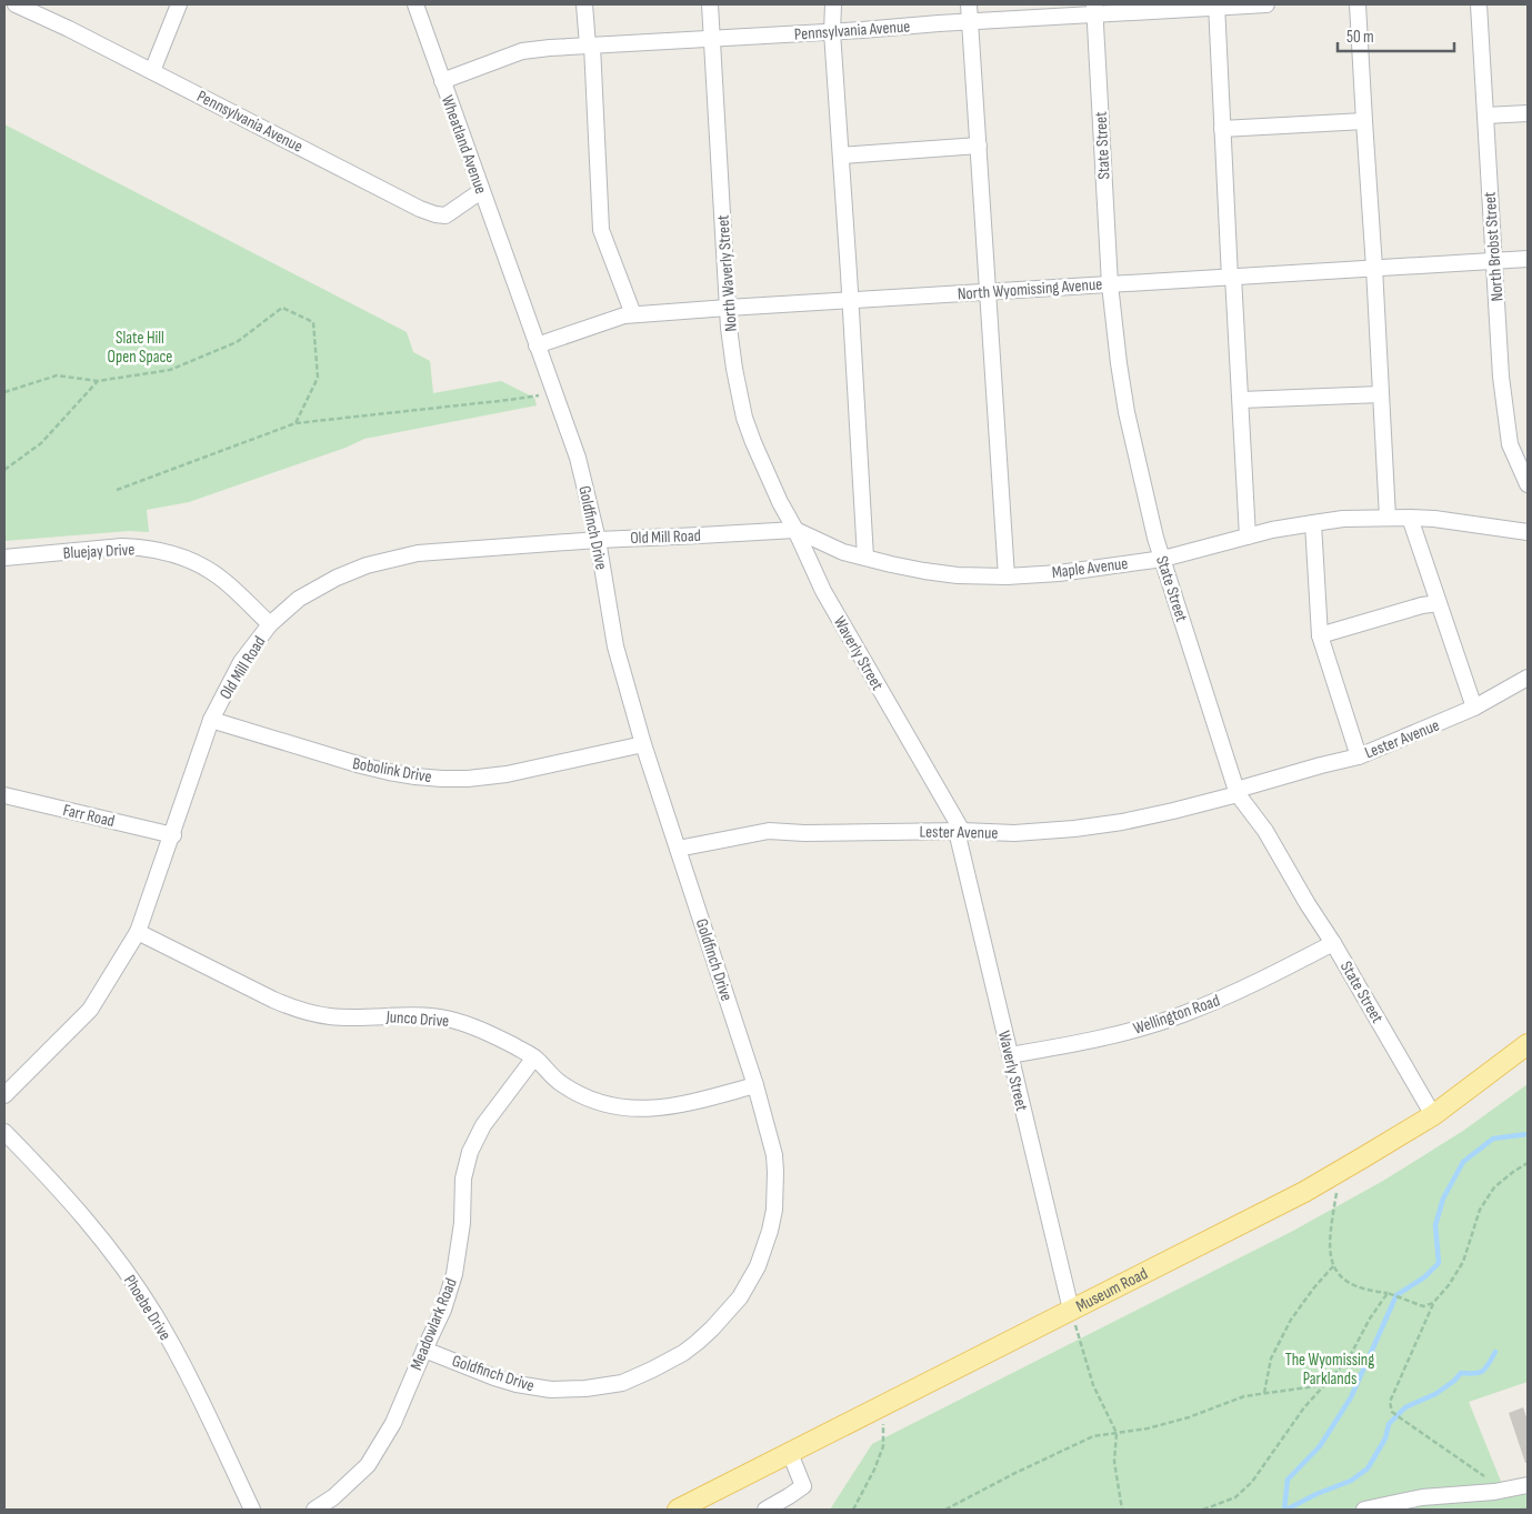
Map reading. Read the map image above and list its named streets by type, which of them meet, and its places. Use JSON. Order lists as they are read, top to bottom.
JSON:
{
  "streets": {
    "main road": ["Museum Road"],
    "street": [
      "Pennsylvania Avenue",
      "Wheatland Avenue",
      "State Street",
      "North Brobst Street",
      "North Waverly Street",
      "North Wyomissing Avenue",
      "Goldfinch Drive",
      "Old Mill Road",
      "Bluejay Drive",
      "Maple Avenue",
      "Waverly Street",
      "Lester Avenue",
      "Bobolink Drive",
      "Farr Road",
      "Wellington Road",
      "Junco Drive",
      "Phoebe Drive",
      "Meadowlark Road"
    ]
  },
  "crossings": [
    ["Pennsylvania Avenue", "Wheatland Avenue"],
    ["Pennsylvania Avenue", "State Street"],
    ["Pennsylvania Avenue", "North Waverly Street"],
    ["Wheatland Avenue", "Goldfinch Drive"],
    ["State Street", "North Wyomissing Avenue"],
    ["State Street", "Maple Avenue"],
    ["State Street", "Lester Avenue"],
    ["State Street", "Wellington Road"],
    ["State Street", "Museum Road"],
    ["North Brobst Street", "North Wyomissing Avenue"],
    ["North Waverly Street", "North Wyomissing Avenue"],
    ["North Waverly Street", "Old Mill Road"],
    ["North Waverly Street", "Maple Avenue"],
    ["North Waverly Street", "Waverly Street"],
    ["North Wyomissing Avenue", "Goldfinch Drive"],
    ["Goldfinch Drive", "Old Mill Road"],
    ["Goldfinch Drive", "Lester Avenue"],
    ["Goldfinch Drive", "Bobolink Drive"],
    ["Goldfinch Drive", "Junco Drive"],
    ["Goldfinch Drive", "Meadowlark Road"],
    ["Old Mill Road", "Bluejay Drive"],
    ["Old Mill Road", "Maple Avenue"],
    ["Old Mill Road", "Waverly Street"],
    ["Old Mill Road", "Bobolink Drive"],
    ["Old Mill Road", "Farr Road"],
    ["Old Mill Road", "Junco Drive"],
    ["Maple Avenue", "Waverly Street"],
    ["Waverly Street", "Lester Avenue"],
    ["Waverly Street", "Wellington Road"],
    ["Waverly Street", "Museum Road"],
    ["Junco Drive", "Meadowlark Road"]
  ],
  "parks": ["Slate Hill Open Space", "The Wyomissing Parklands"],
  "scale_bar": "50 m"
}
